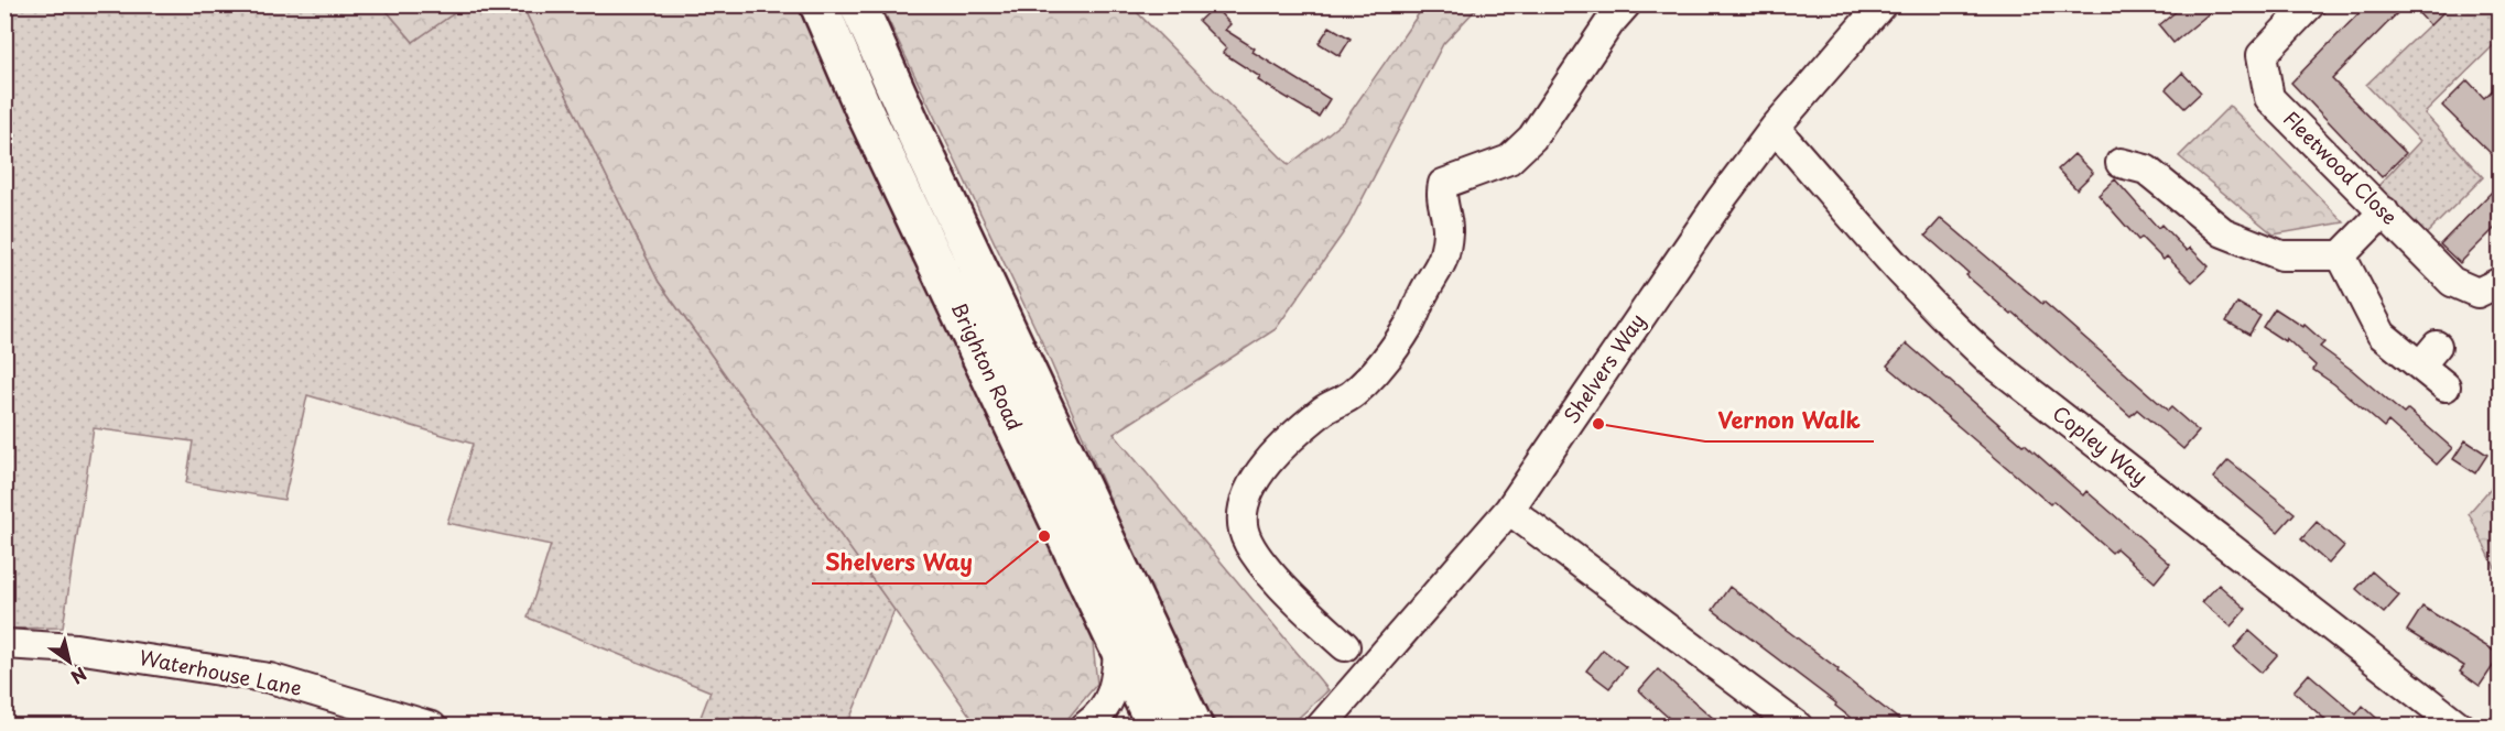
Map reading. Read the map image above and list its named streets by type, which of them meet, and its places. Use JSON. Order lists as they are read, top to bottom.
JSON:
{
  "streets": {
    "highway": ["Brighton Road"],
    "street": [
      "Fleetwood Close",
      "Shelvers Way",
      "Copley Way",
      "Waterhouse Lane"
    ]
  },
  "crossings": [
    ["Shelvers Way", "Copley Way"]
  ],
  "places": ["Vernon Walk", "Shelvers Way"],
  "north": "bottom right"
}
